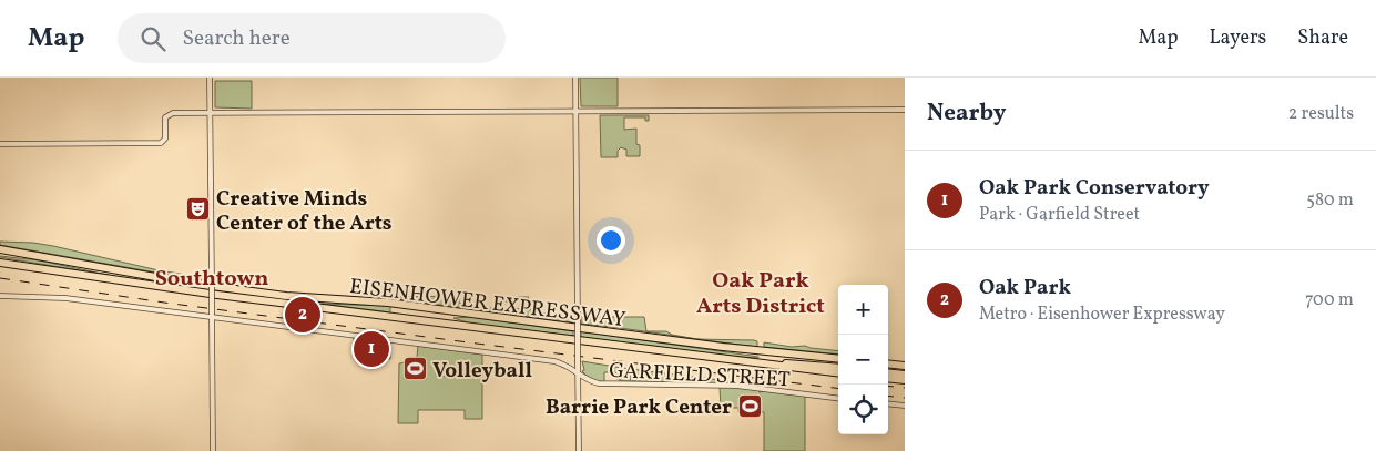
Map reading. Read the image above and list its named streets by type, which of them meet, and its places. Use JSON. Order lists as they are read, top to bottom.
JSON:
{
  "streets": {
    "highway": ["EISENHOWER EXPRESSWAY"],
    "street": ["GARFIELD STREET"]
  },
  "districts": ["Southtown", "Oak Park Arts District"],
  "places": {
    "theatre": ["Creative Minds Center of the Arts"],
    "sports": ["Volleyball", "Barrie Park Center"]
  },
  "page": {
    "header": "Map",
    "search": "Search here",
    "nav": ["Map", "Layers", "Share"],
    "heading": ["Nearby", "2 results"],
    "list": [
      {
        "mark": "1",
        "name": "Oak Park Conservatory",
        "note": "Park · Garfield Street",
        "value": "580 m"
      },
      {
        "mark": "2",
        "name": "Oak Park",
        "note": "Metro · Eisenhower Expressway",
        "value": "700 m"
      }
    ],
    "map_buttons": ["+", "−"],
    "pins": ["2", "1"]
  }
}
